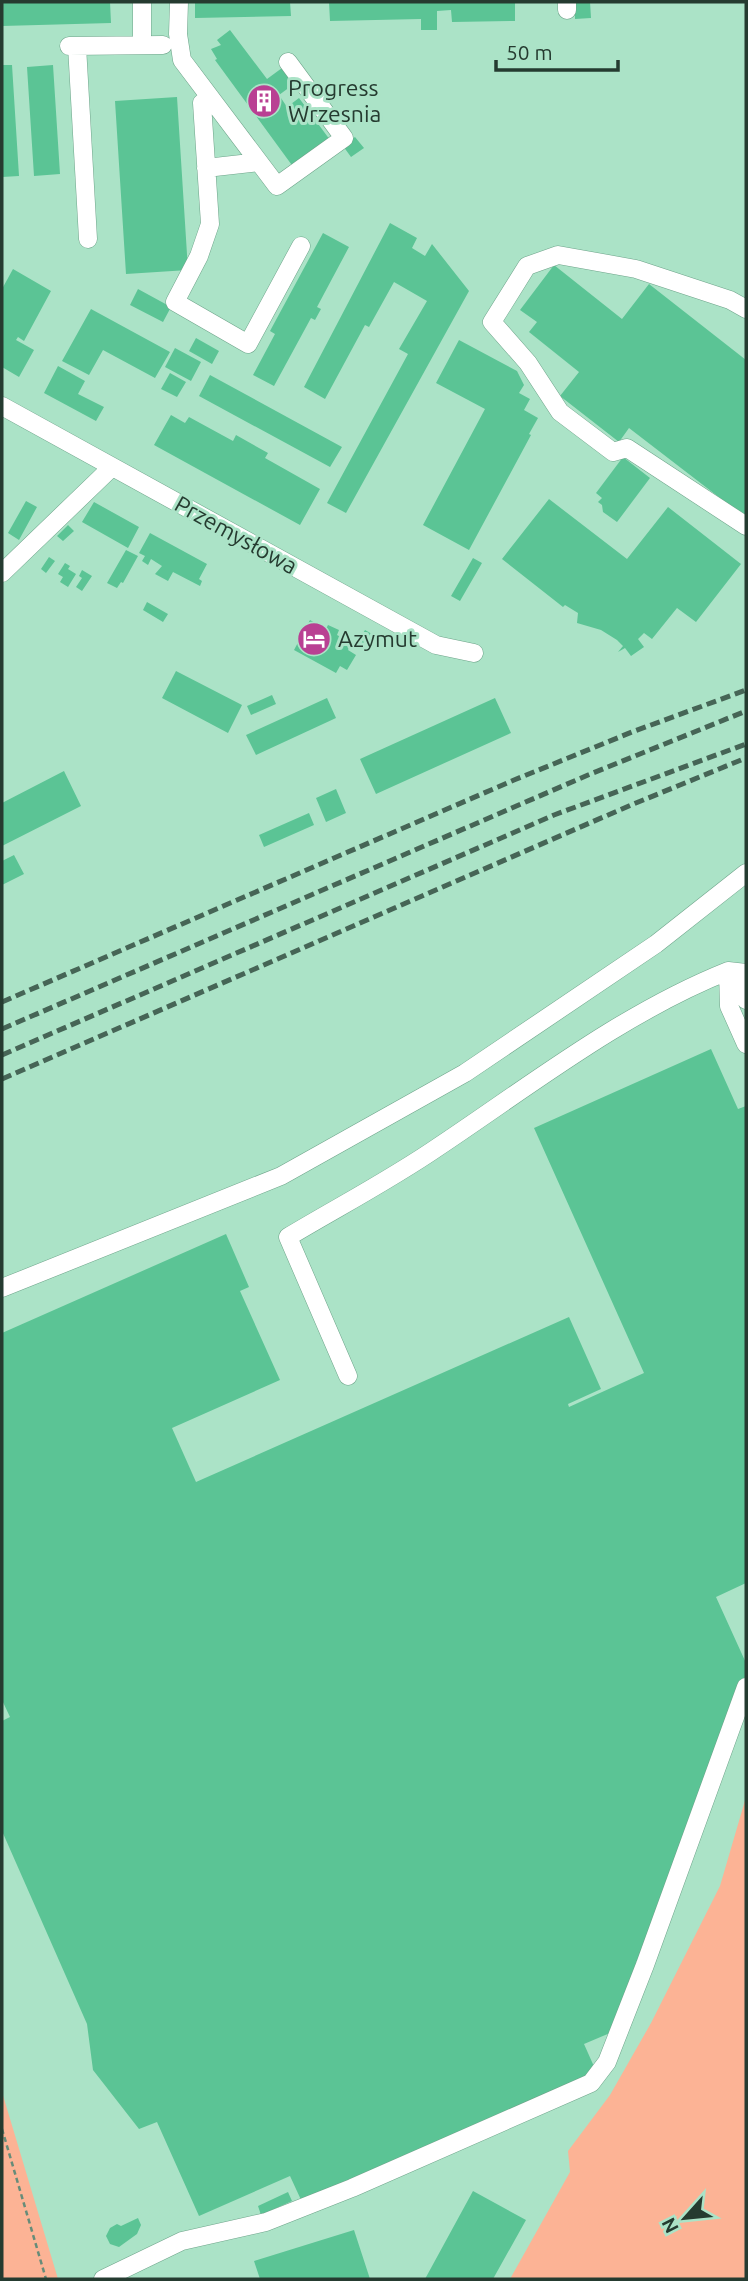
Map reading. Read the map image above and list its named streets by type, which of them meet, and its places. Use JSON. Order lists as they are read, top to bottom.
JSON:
{
  "streets": {
    "street": ["Przemysłowa"]
  },
  "places": {
    "building": ["Progress Wrzesnia"],
    "hotel": ["Azymut"]
  },
  "scale_bar": "50 m",
  "north": "bottom left"
}
